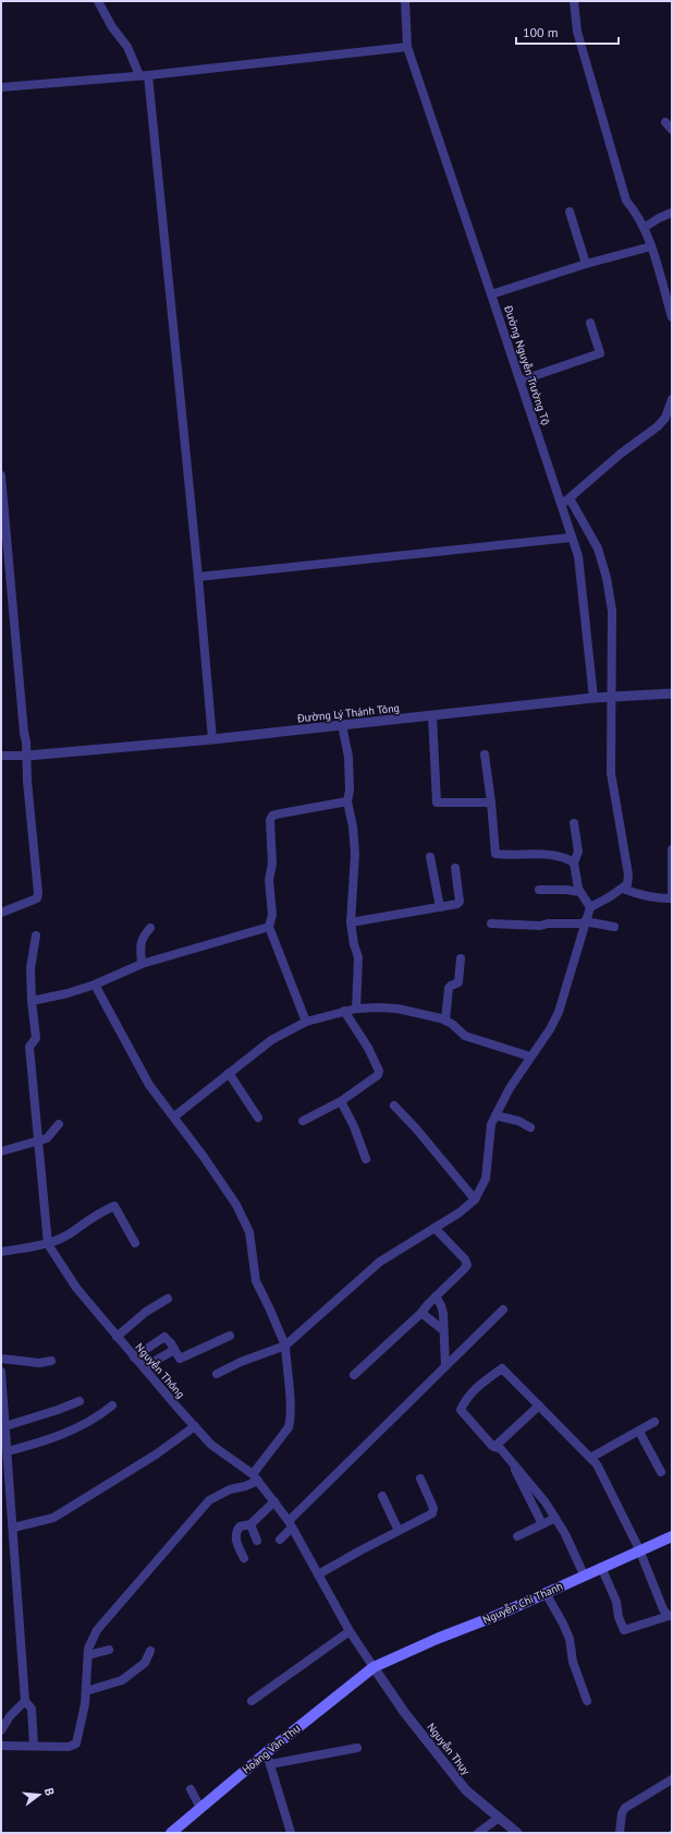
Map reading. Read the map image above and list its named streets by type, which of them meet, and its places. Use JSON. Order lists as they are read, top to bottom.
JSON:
{
  "streets": {
    "main road": ["Nguyễn Chí Thanh", "Hoàng Văn Thụ"],
    "street": [
      "Đường Nguyễn Trường Tộ",
      "Đường Lý Thánh Tông",
      "Nguyễn Thông",
      "Nguyễn Thụy"
    ]
  },
  "crossings": [
    ["Đường Nguyễn Trường Tộ", "Đường Lý Thánh Tông"],
    ["Nguyễn Thông", "Nguyễn Chí Thanh"],
    ["Nguyễn Thông", "Hoàng Văn Thụ"],
    ["Nguyễn Thông", "Nguyễn Thụy"],
    ["Nguyễn Chí Thanh", "Hoàng Văn Thụ"],
    ["Nguyễn Chí Thanh", "Nguyễn Thụy"],
    ["Hoàng Văn Thụ", "Nguyễn Thụy"]
  ],
  "scale_bar": "100 m",
  "north": "right"
}
